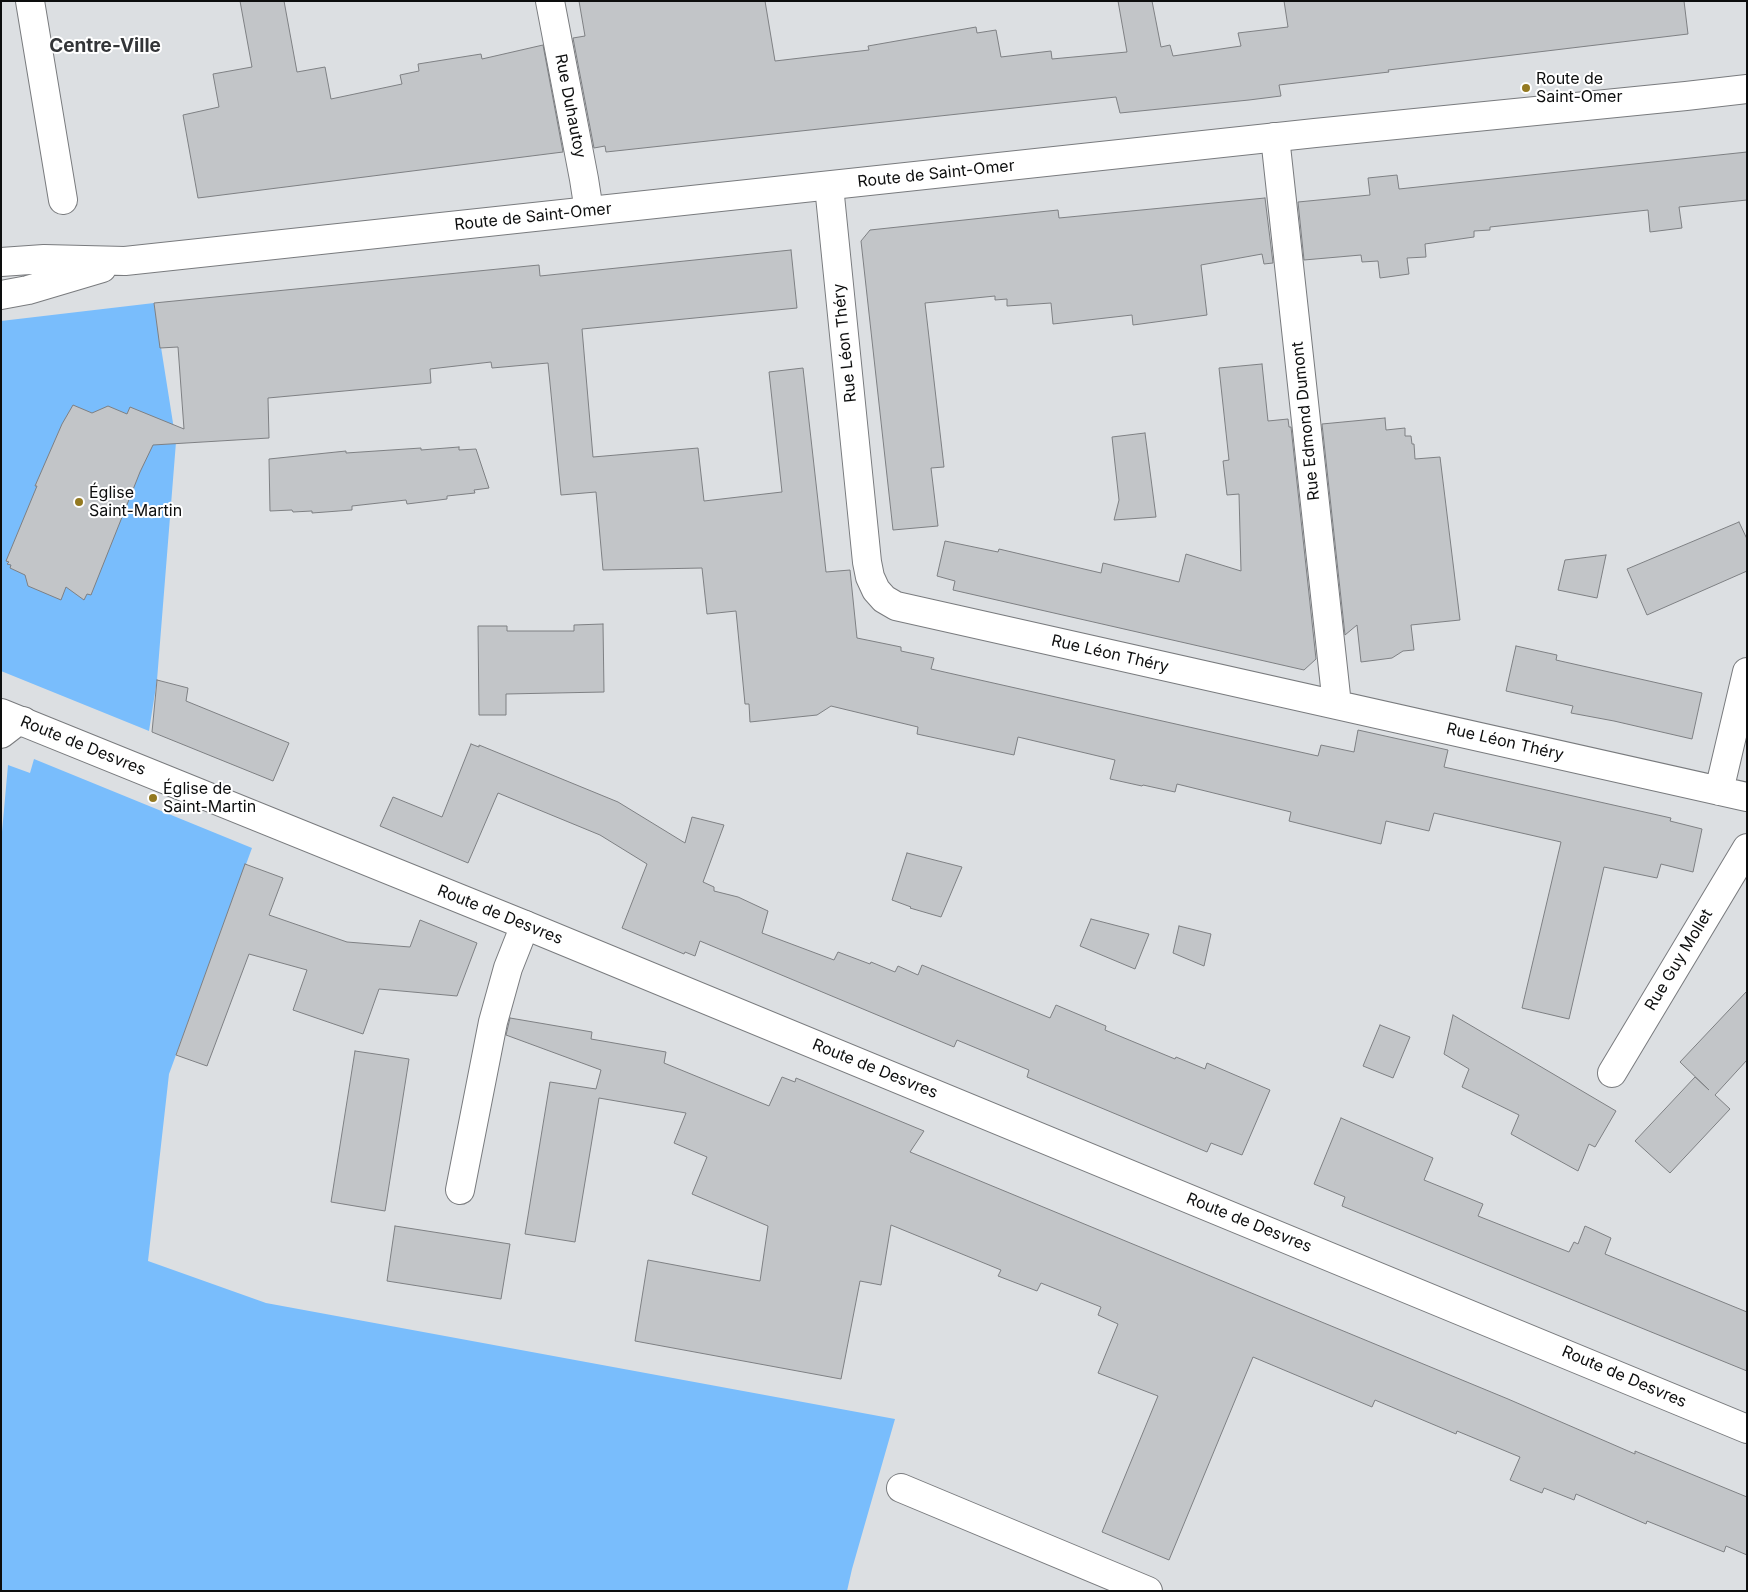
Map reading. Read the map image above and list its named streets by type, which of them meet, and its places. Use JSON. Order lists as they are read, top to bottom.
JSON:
{
  "streets": {
    "street": [
      "Rue Duhautoy",
      "Route de Saint-Omer",
      "Rue Léon Théry",
      "Rue Edmond Dumont",
      "Route de Desvres",
      "Rue Guy Mollet"
    ]
  },
  "crossings": [
    ["Rue Duhautoy", "Route de Saint-Omer"],
    ["Route de Saint-Omer", "Rue Léon Théry"],
    ["Route de Saint-Omer", "Rue Edmond Dumont"],
    ["Rue Léon Théry", "Rue Edmond Dumont"]
  ],
  "districts": ["Centre-Ville"],
  "places": ["Route de Saint-Omer", "Église Saint-Martin", "Église de Saint-Martin"]
}
